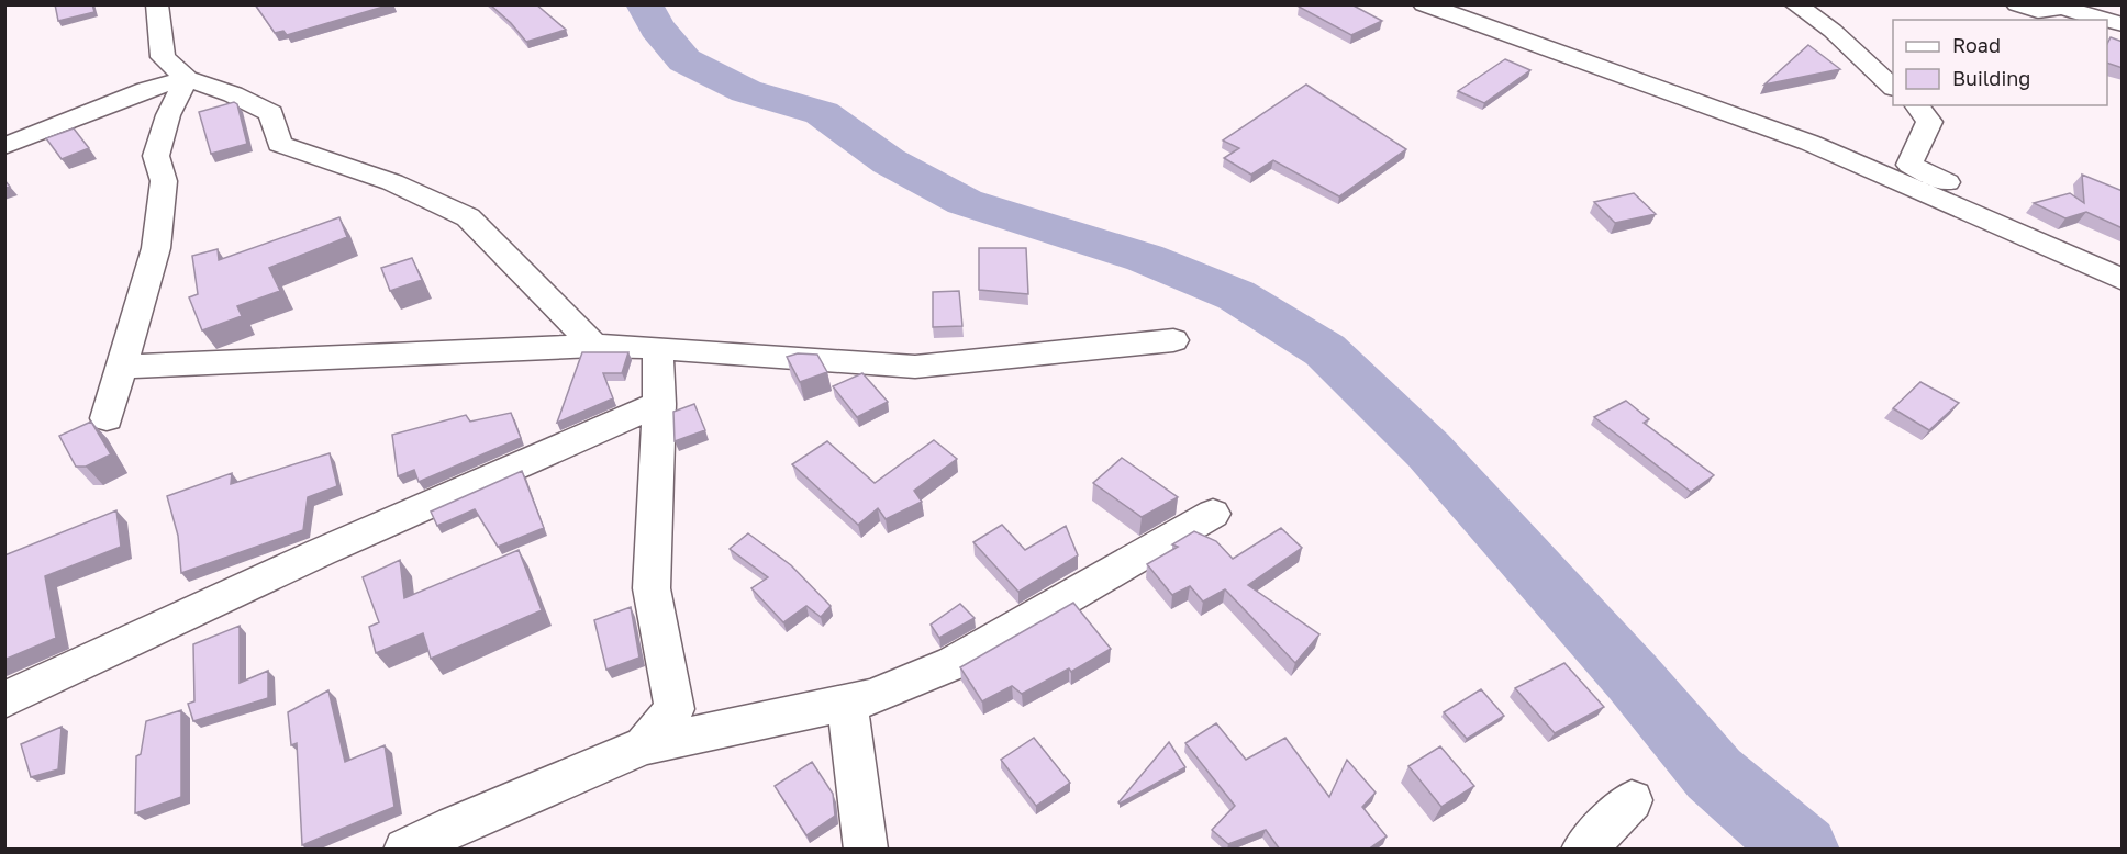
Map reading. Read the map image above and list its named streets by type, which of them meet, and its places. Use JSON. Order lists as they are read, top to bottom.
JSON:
{
  "legend": ["Road", "Building"]
}
